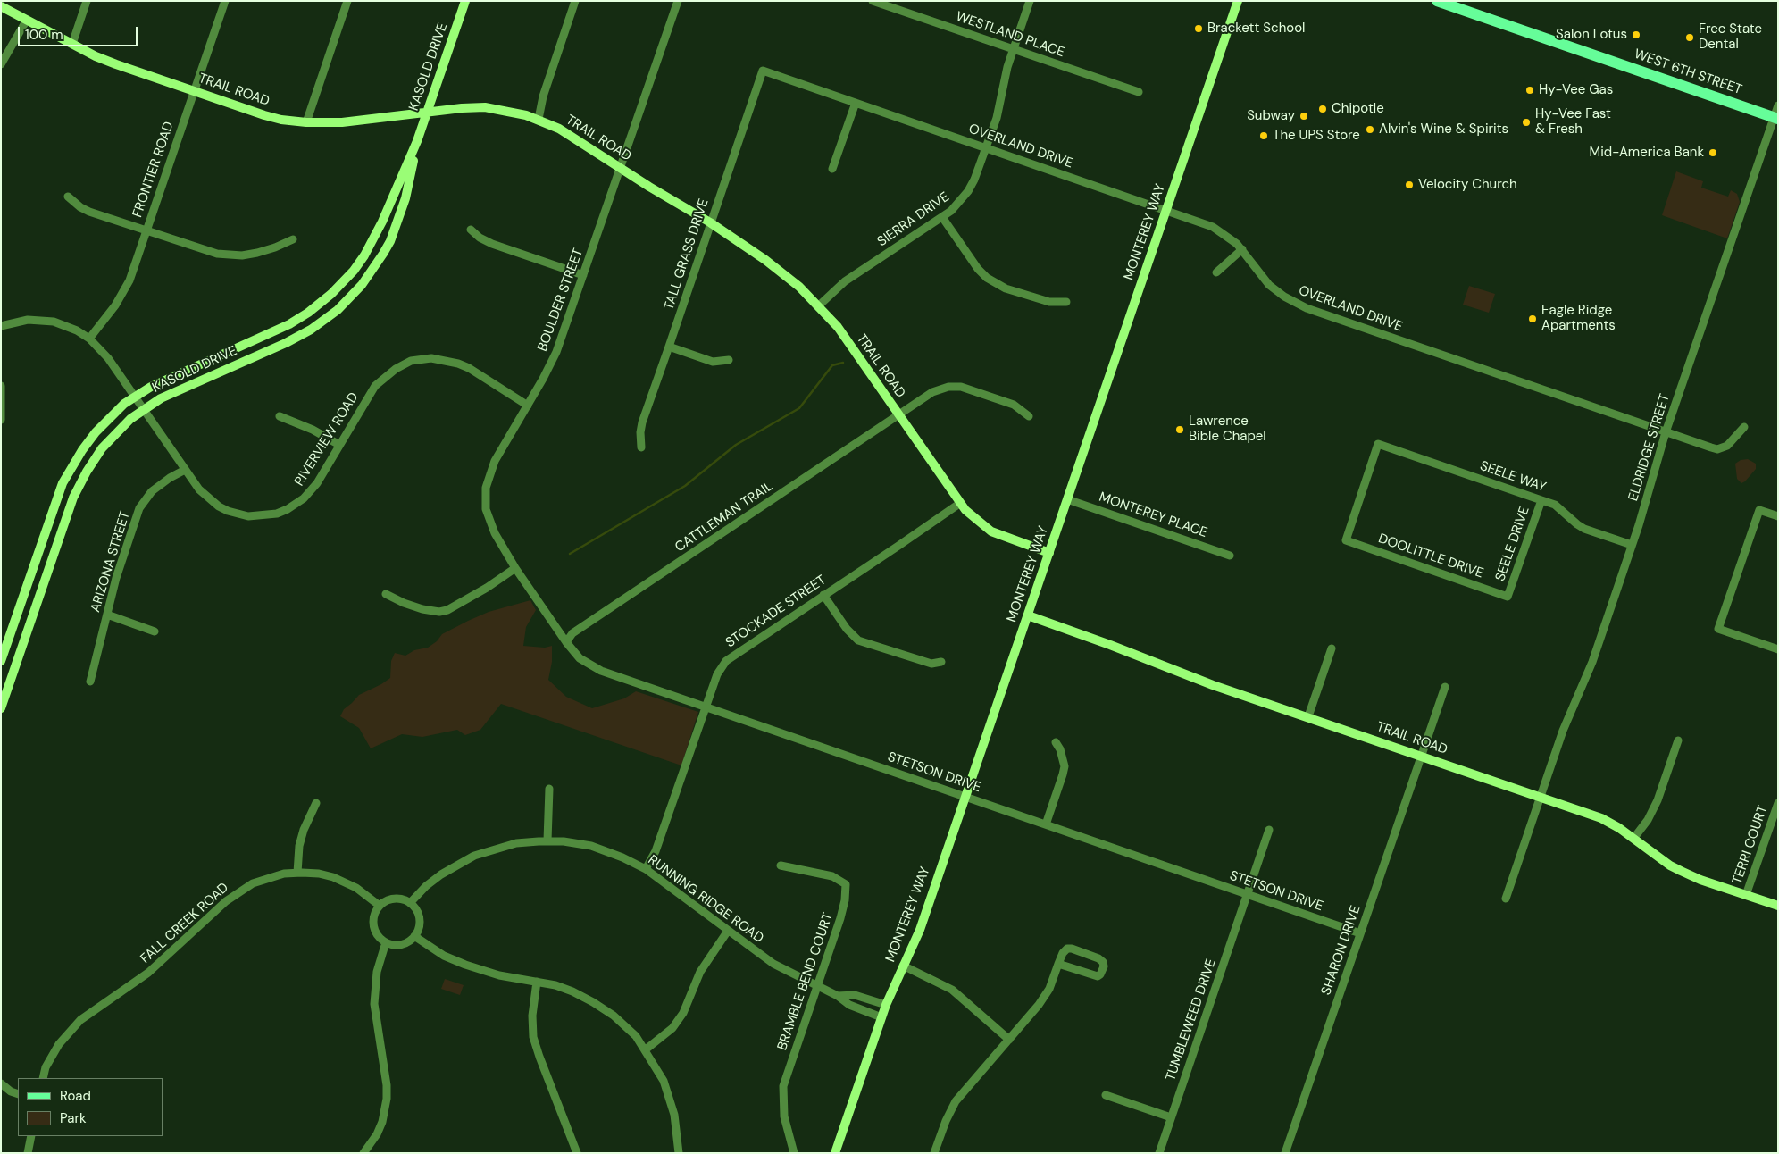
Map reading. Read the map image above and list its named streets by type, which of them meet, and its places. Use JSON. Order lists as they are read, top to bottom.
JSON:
{
  "streets": {
    "main road": ["WEST 6TH STREET"],
    "street": [
      "WESTLAND PLACE",
      "KASOLD DRIVE",
      "TRAIL ROAD",
      "OVERLAND DRIVE",
      "FRONTIER ROAD",
      "SIERRA DRIVE",
      "MONTEREY WAY",
      "TALL GRASS DRIVE",
      "BOULDER STREET",
      "RIVERVIEW ROAD",
      "ELDRIDGE STREET",
      "SEELE WAY",
      "MONTEREY PLACE",
      "CATTLEMAN TRAIL",
      "SEELE DRIVE",
      "DOOLITTLE DRIVE",
      "ARIZONA STREET",
      "STOCKADE STREET",
      "STETSON DRIVE",
      "TERRI COURT",
      "RUNNING RIDGE ROAD",
      "FALL CREEK ROAD",
      "SHARON DRIVE",
      "BRAMBLE BEND COURT",
      "TUMBLEWEED DRIVE"
    ]
  },
  "crossings": [
    ["WESTLAND PLACE", "SIERRA DRIVE"],
    ["KASOLD DRIVE", "TRAIL ROAD"],
    ["KASOLD DRIVE", "RIVERVIEW ROAD"],
    ["WEST 6TH STREET", "ELDRIDGE STREET"],
    ["TRAIL ROAD", "FRONTIER ROAD"],
    ["TRAIL ROAD", "SIERRA DRIVE"],
    ["TRAIL ROAD", "MONTEREY WAY"],
    ["TRAIL ROAD", "TALL GRASS DRIVE"],
    ["TRAIL ROAD", "BOULDER STREET"],
    ["TRAIL ROAD", "ELDRIDGE STREET"],
    ["TRAIL ROAD", "CATTLEMAN TRAIL"],
    ["TRAIL ROAD", "STOCKADE STREET"],
    ["TRAIL ROAD", "TERRI COURT"],
    ["TRAIL ROAD", "SHARON DRIVE"],
    ["OVERLAND DRIVE", "SIERRA DRIVE"],
    ["OVERLAND DRIVE", "MONTEREY WAY"],
    ["OVERLAND DRIVE", "TALL GRASS DRIVE"],
    ["OVERLAND DRIVE", "ELDRIDGE STREET"],
    ["FRONTIER ROAD", "RIVERVIEW ROAD"],
    ["MONTEREY WAY", "MONTEREY PLACE"],
    ["MONTEREY WAY", "STETSON DRIVE"],
    ["MONTEREY WAY", "RUNNING RIDGE ROAD"],
    ["BOULDER STREET", "RIVERVIEW ROAD"],
    ["BOULDER STREET", "STETSON DRIVE"],
    ["RIVERVIEW ROAD", "ARIZONA STREET"],
    ["ELDRIDGE STREET", "SEELE WAY"],
    ["SEELE WAY", "SEELE DRIVE"],
    ["SEELE WAY", "DOOLITTLE DRIVE"],
    ["CATTLEMAN TRAIL", "STETSON DRIVE"],
    ["SEELE DRIVE", "DOOLITTLE DRIVE"],
    ["STOCKADE STREET", "STETSON DRIVE"],
    ["STOCKADE STREET", "RUNNING RIDGE ROAD"],
    ["STETSON DRIVE", "SHARON DRIVE"],
    ["STETSON DRIVE", "TUMBLEWEED DRIVE"],
    ["RUNNING RIDGE ROAD", "FALL CREEK ROAD"],
    ["RUNNING RIDGE ROAD", "BRAMBLE BEND COURT"]
  ],
  "places": [
    "Brackett School",
    "Salon Lotus",
    "Free State Dental",
    "Hy-Vee Gas",
    "Chipotle",
    "Subway",
    "Hy-Vee Fast & Fresh",
    "Alvin's Wine & Spirits",
    "The UPS Store",
    "Mid-America Bank",
    "Velocity Church",
    "Eagle Ridge Apartments",
    "Lawrence Bible Chapel"
  ],
  "legend": ["Road", "Park"],
  "scale_bar": "100 m"
}
